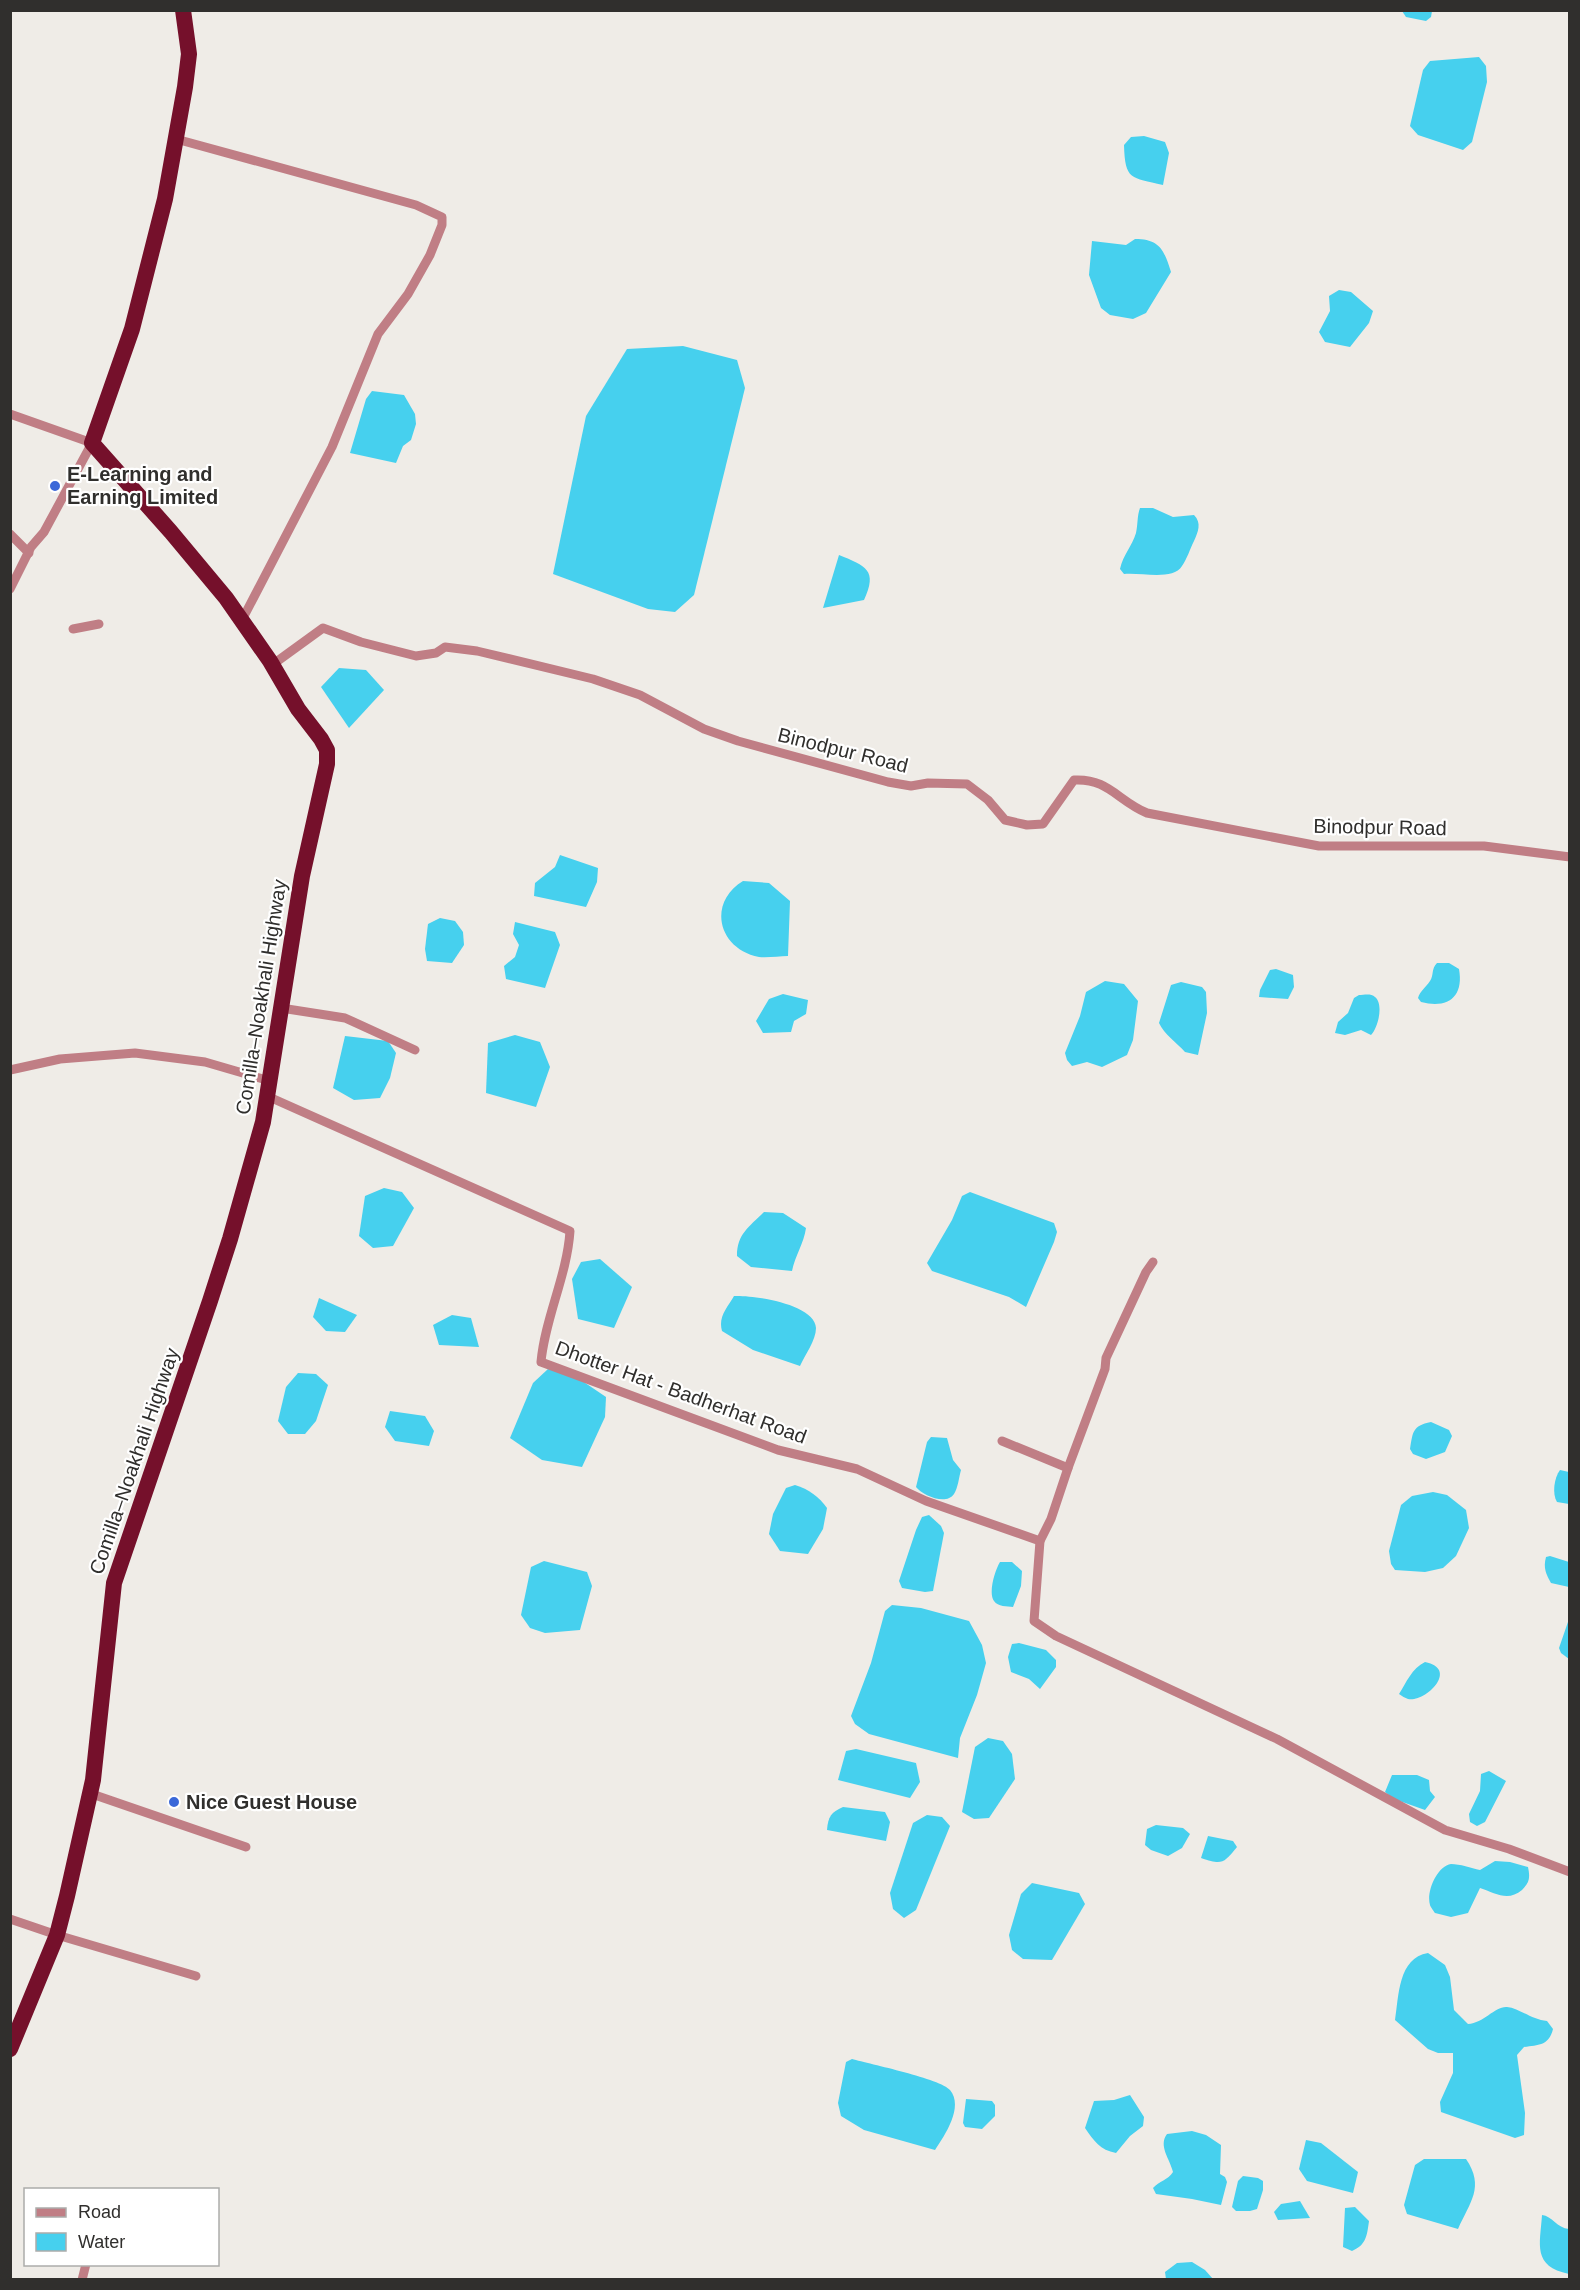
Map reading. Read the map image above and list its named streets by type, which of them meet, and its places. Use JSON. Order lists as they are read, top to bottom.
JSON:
{
  "streets": {
    "highway": ["Comilla–Noakhali Highway"],
    "street": ["Binodpur Road", "Dhotter Hat - Badherhat Road"]
  },
  "crossings": [
    ["Binodpur Road", "Comilla–Noakhali Highway"],
    ["Comilla–Noakhali Highway", "Dhotter Hat - Badherhat Road"]
  ],
  "places": ["E-Learning and Earning Limited", "Nice Guest House"],
  "legend": ["Road", "Water"]
}
